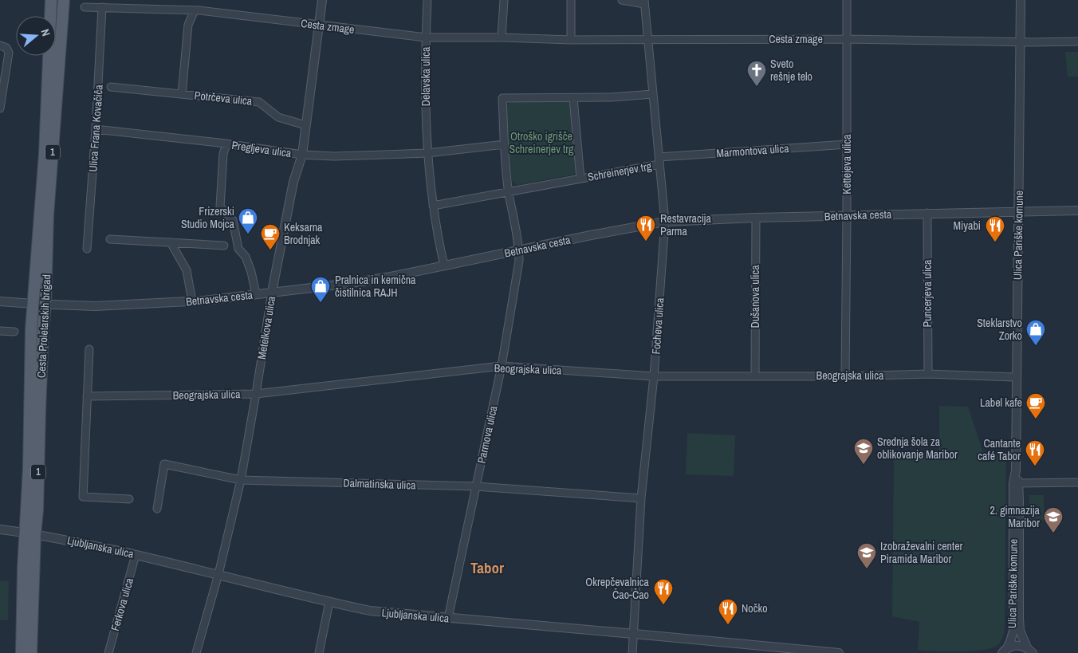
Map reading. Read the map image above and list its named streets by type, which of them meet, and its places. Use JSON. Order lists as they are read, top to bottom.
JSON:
{
  "streets": {
    "main road": ["1", "Cesta Proletarskih brigad"],
    "street": [
      "Cesta zmage",
      "Delavska ulica",
      "Potrčeva ulica",
      "Ulica Frana Kovačiča",
      "Pregljeva ulica",
      "Marmontova ulica",
      "Kettejeva ulica",
      "Schreinerjev trg",
      "Betnavska cesta",
      "Ulica Pariške komune",
      "Puncerjeva ulica",
      "Dušanova ulica",
      "Focheva ulica",
      "Metelkova ulica",
      "Beograjska ulica",
      "Parmova ulica",
      "Dalmatinska ulica",
      "Ljubljanska ulica",
      "Ferkova ulica"
    ]
  },
  "crossings": [
    ["Cesta zmage", "Delavska ulica"],
    ["Cesta zmage", "Potrčeva ulica"],
    ["Cesta zmage", "Ulica Frana Kovačiča"],
    ["Cesta zmage", "Kettejeva ulica"],
    ["Cesta zmage", "Ulica Pariške komune"],
    ["Cesta zmage", "Focheva ulica"],
    ["Cesta zmage", "Metelkova ulica"],
    ["Delavska ulica", "Pregljeva ulica"],
    ["Delavska ulica", "Schreinerjev trg"],
    ["Delavska ulica", "Betnavska cesta"],
    ["Potrčeva ulica", "Metelkova ulica"],
    ["Ulica Frana Kovačiča", "Pregljeva ulica"],
    ["Pregljeva ulica", "Metelkova ulica"],
    ["Marmontova ulica", "Kettejeva ulica"],
    ["Marmontova ulica", "Schreinerjev trg"],
    ["Marmontova ulica", "Focheva ulica"],
    ["Kettejeva ulica", "Betnavska cesta"],
    ["Kettejeva ulica", "Beograjska ulica"],
    ["Schreinerjev trg", "Focheva ulica"],
    ["Betnavska cesta", "Ulica Pariške komune"],
    ["Betnavska cesta", "Puncerjeva ulica"],
    ["Betnavska cesta", "Dušanova ulica"],
    ["Betnavska cesta", "Cesta Proletarskih brigad"],
    ["Betnavska cesta", "Focheva ulica"],
    ["Betnavska cesta", "Metelkova ulica"],
    ["Betnavska cesta", "Parmova ulica"],
    ["Ulica Pariške komune", "Beograjska ulica"],
    ["Puncerjeva ulica", "Beograjska ulica"],
    ["Dušanova ulica", "Beograjska ulica"],
    ["Cesta Proletarskih brigad", "Ljubljanska ulica"],
    ["Focheva ulica", "Beograjska ulica"],
    ["Focheva ulica", "Dalmatinska ulica"],
    ["Focheva ulica", "Ljubljanska ulica"],
    ["Metelkova ulica", "Beograjska ulica"],
    ["Metelkova ulica", "Dalmatinska ulica"],
    ["Metelkova ulica", "Ljubljanska ulica"],
    ["Beograjska ulica", "Parmova ulica"],
    ["Parmova ulica", "Dalmatinska ulica"],
    ["Parmova ulica", "Ljubljanska ulica"],
    ["Ljubljanska ulica", "Ferkova ulica"]
  ],
  "districts": ["Tabor"],
  "parks": ["Otroško igrišče Schreinerjev trg"],
  "places": {
    "church": ["Sveto rešnje telo"],
    "shop": ["Frizerski Studio Mojca", "Pralnica in kemična čistilnica RAJH", "Steklarstvo Zorko"],
    "restaurant": [
      "Restavracija Parma",
      "Miyabi",
      "Cantante café Tabor",
      "Okrepčevalnica Čao-Čao",
      "Nočko"
    ],
    "cafe": ["Keksarna Brodnjak", "Label kafe"],
    "school or university": ["Srednja šola za oblikovanje Maribor", "2. gimnazija Maribor", "Izobraževalni center Piramida Maribor"]
  },
  "north": "right"
}
